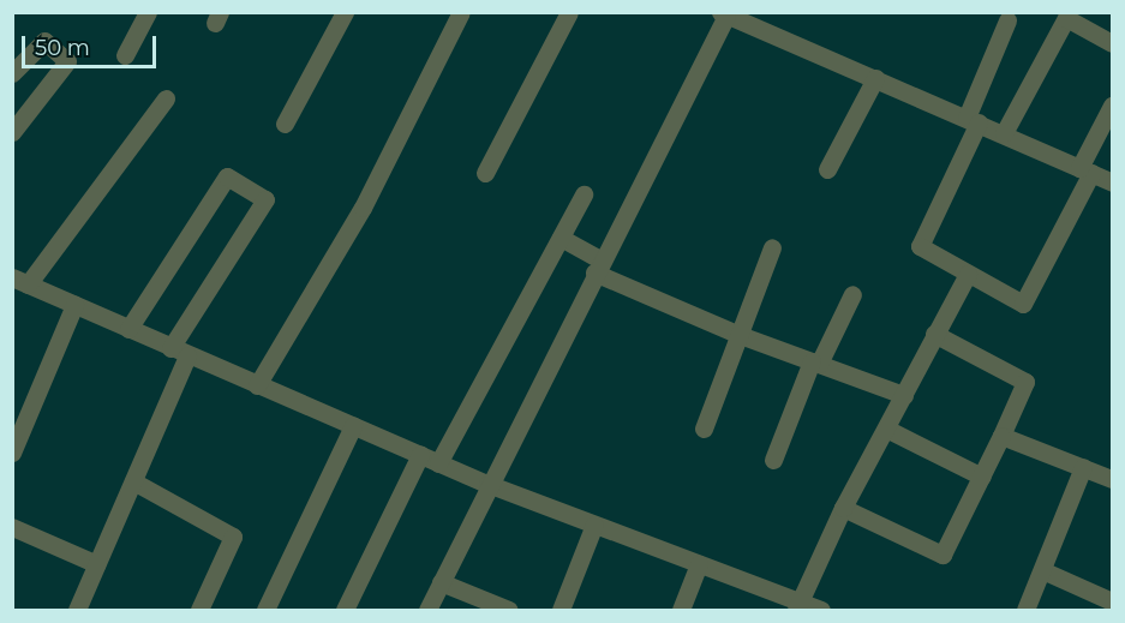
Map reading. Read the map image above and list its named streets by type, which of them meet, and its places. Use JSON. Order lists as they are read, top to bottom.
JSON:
{
  "scale_bar": "50 m"
}
